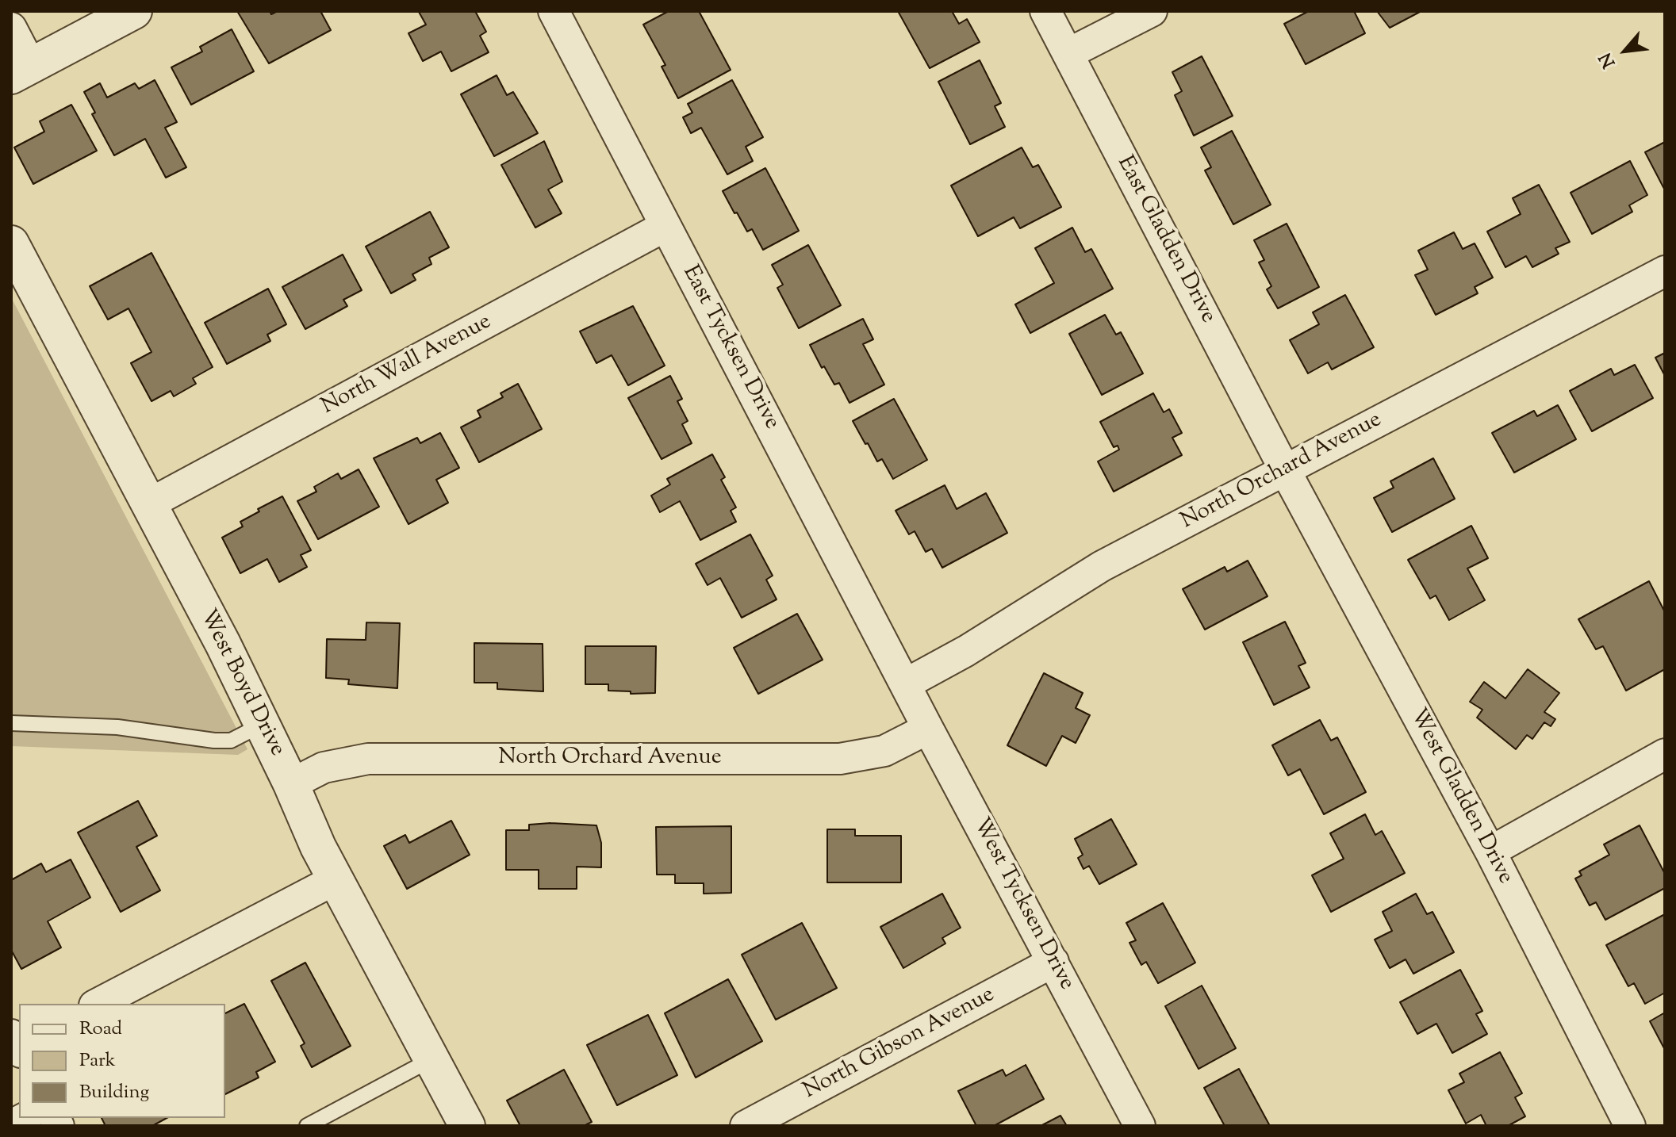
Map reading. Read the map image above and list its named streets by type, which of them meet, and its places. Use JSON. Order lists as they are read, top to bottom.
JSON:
{
  "streets": {
    "street": [
      "East Gladden Drive",
      "East Tycksen Drive",
      "North Wall Avenue",
      "North Orchard Avenue",
      "West Boyd Drive",
      "West Gladden Drive",
      "West Tycksen Drive",
      "North Gibson Avenue"
    ]
  },
  "crossings": [
    ["East Gladden Drive", "North Orchard Avenue"],
    ["East Gladden Drive", "West Gladden Drive"],
    ["East Tycksen Drive", "North Wall Avenue"],
    ["East Tycksen Drive", "North Orchard Avenue"],
    ["East Tycksen Drive", "West Tycksen Drive"],
    ["North Wall Avenue", "West Boyd Drive"],
    ["North Orchard Avenue", "West Boyd Drive"],
    ["North Orchard Avenue", "West Gladden Drive"],
    ["North Orchard Avenue", "West Tycksen Drive"],
    ["West Tycksen Drive", "North Gibson Avenue"]
  ],
  "legend": ["Road", "Park", "Building"],
  "north": "bottom left"
}
